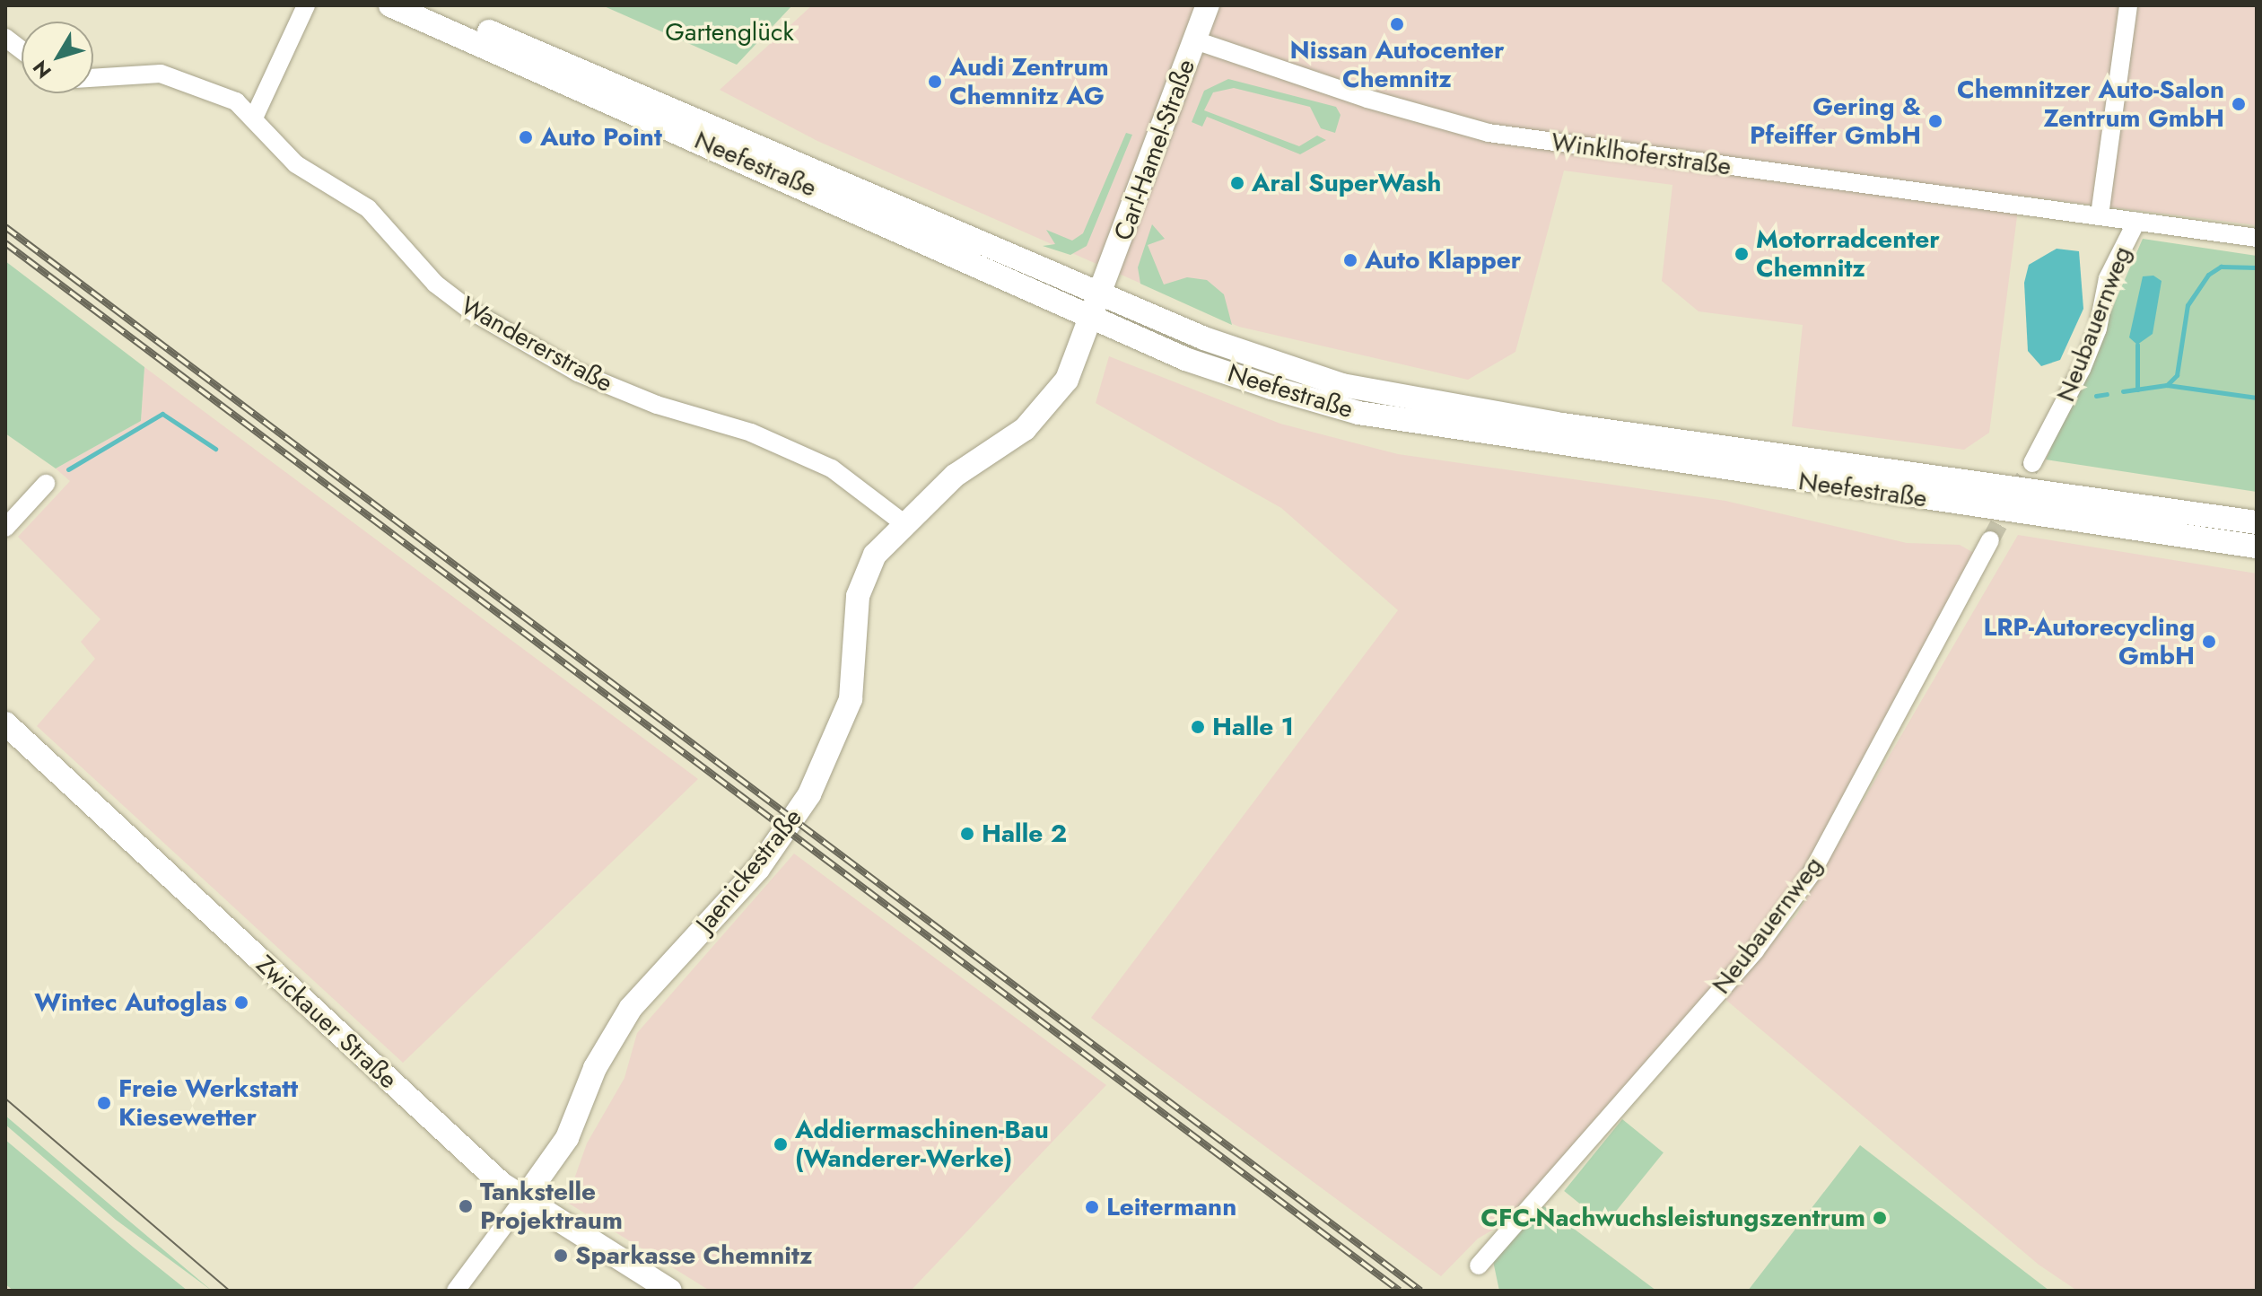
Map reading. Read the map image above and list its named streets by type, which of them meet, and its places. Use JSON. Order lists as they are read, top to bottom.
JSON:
{
  "streets": {
    "main road": [
      "Carl-Hamel-Straße",
      "Neefestraße",
      "Jaenickestraße",
      "Zwickauer Straße"
    ],
    "street": ["Winklhoferstraße", "Neubauernweg", "Wandererstraße"]
  },
  "crossings": [
    ["Carl-Hamel-Straße", "Winklhoferstraße"],
    ["Carl-Hamel-Straße", "Neefestraße"],
    ["Carl-Hamel-Straße", "Jaenickestraße"],
    ["Winklhoferstraße", "Neubauernweg"],
    ["Neefestraße", "Jaenickestraße"],
    ["Wandererstraße", "Jaenickestraße"],
    ["Jaenickestraße", "Zwickauer Straße"]
  ],
  "parks": ["Gartenglück"],
  "places": [
    "Nissan Autocenter Chemnitz",
    "Audi Zentrum Chemnitz AG",
    "Chemnitzer Auto-Salon Zentrum GmbH",
    "Gering & Pfeiffer GmbH",
    "Auto Point",
    "Aral SuperWash",
    "Motorradcenter Chemnitz",
    "Auto Klapper",
    "LRP-Autorecycling GmbH",
    "Halle 1",
    "Halle 2",
    "Wintec Autoglas",
    "Freie Werkstatt Kiesewetter",
    "Addiermaschinen-Bau (Wanderer-Werke)",
    "Tankstelle Projektraum",
    "Leitermann",
    "CFC-Nachwuchsleistungszentrum",
    "Sparkasse Chemnitz"
  ],
  "north": "bottom left"
}
